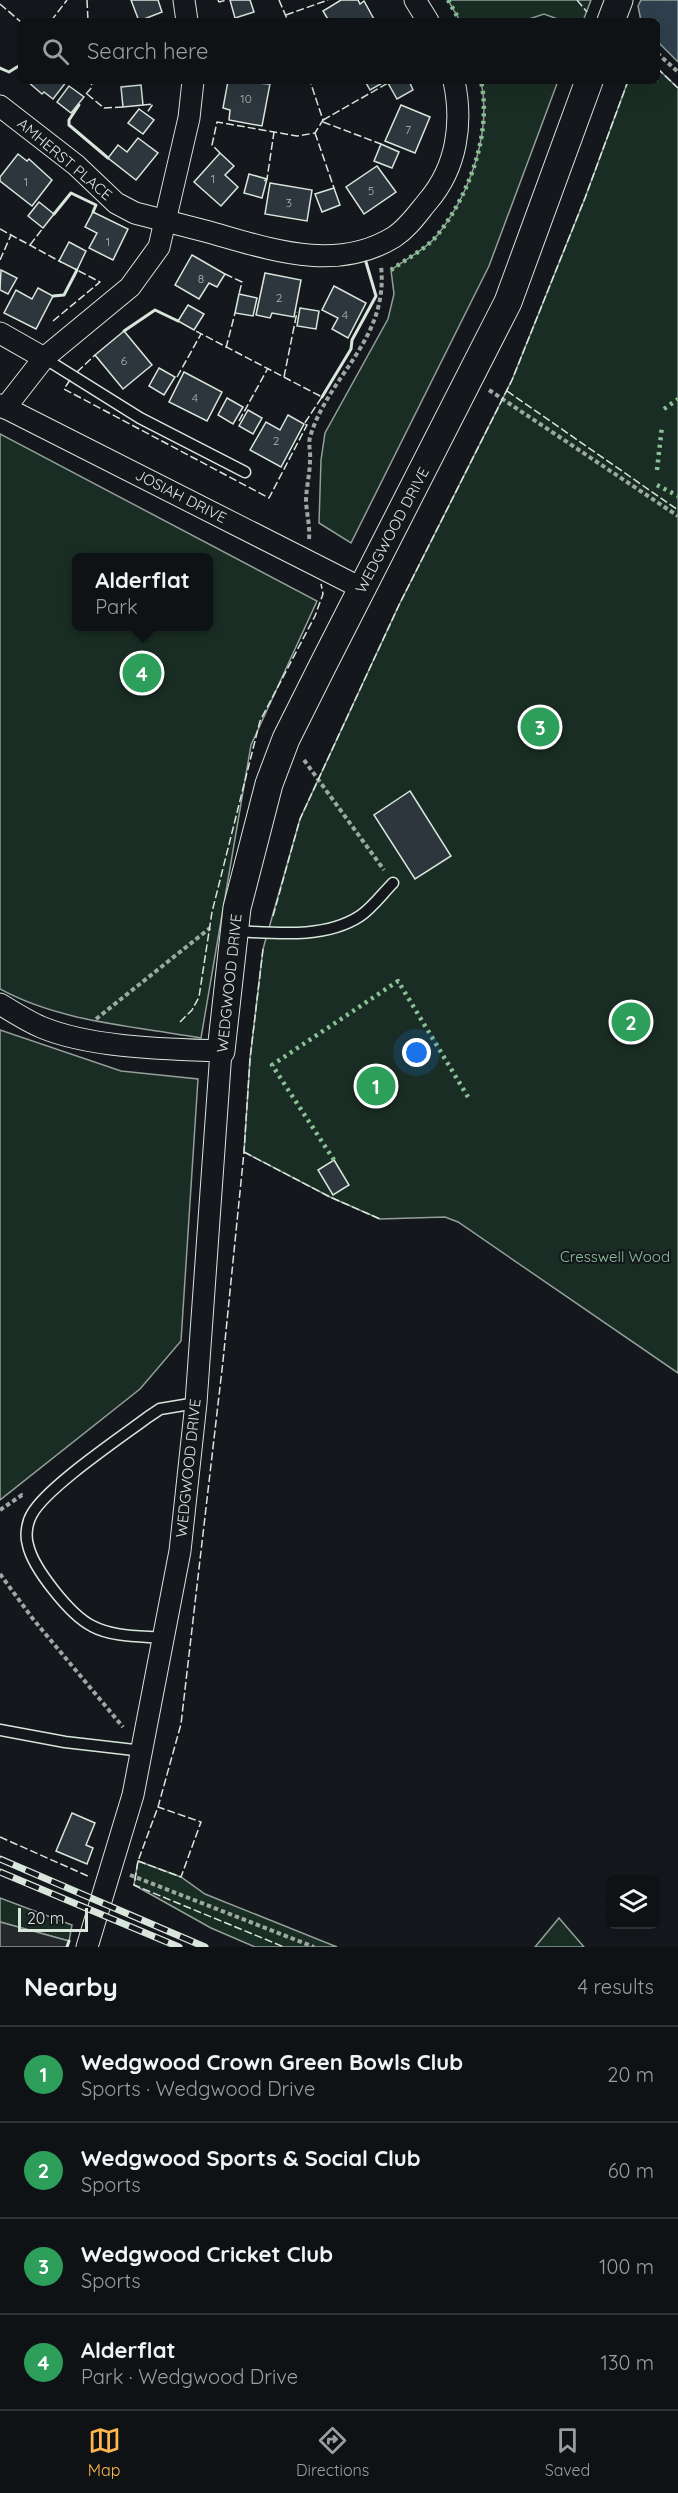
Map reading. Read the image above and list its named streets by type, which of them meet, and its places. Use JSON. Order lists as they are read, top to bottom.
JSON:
{
  "streets": {
    "street": ["AMHERST PLACE", "JOSIAH DRIVE", "WEDGWOOD DRIVE"]
  },
  "crossings": [
    ["JOSIAH DRIVE", "WEDGWOOD DRIVE"]
  ],
  "parks": ["Cresswell Wood"],
  "house_numbers": [
    "10",
    "7",
    "1",
    "1",
    "5",
    "3",
    "1",
    "8",
    "2",
    "4",
    "6",
    "4",
    "2"
  ],
  "scale_bar": "20 m",
  "page": {
    "search": "Search here",
    "popup": ["Alderflat", "Park"],
    "pins": [
      "4",
      "3",
      "2",
      "1"
    ],
    "scale": "20 m",
    "heading": ["Nearby", "4 results"],
    "list": [
      {
        "mark": "1",
        "name": "Wedgwood Crown Green Bowls Club",
        "note": "Sports · Wedgwood Drive",
        "value": "20 m"
      },
      {
        "mark": "2",
        "name": "Wedgwood Sports & Social Club",
        "note": "Sports",
        "value": "60 m"
      },
      {
        "mark": "3",
        "name": "Wedgwood Cricket Club",
        "note": "Sports",
        "value": "100 m"
      },
      {
        "mark": "4",
        "name": "Alderflat",
        "note": "Park · Wedgwood Drive",
        "value": "130 m"
      }
    ],
    "nav": ["Map", "Directions", "Saved"]
  }
}
